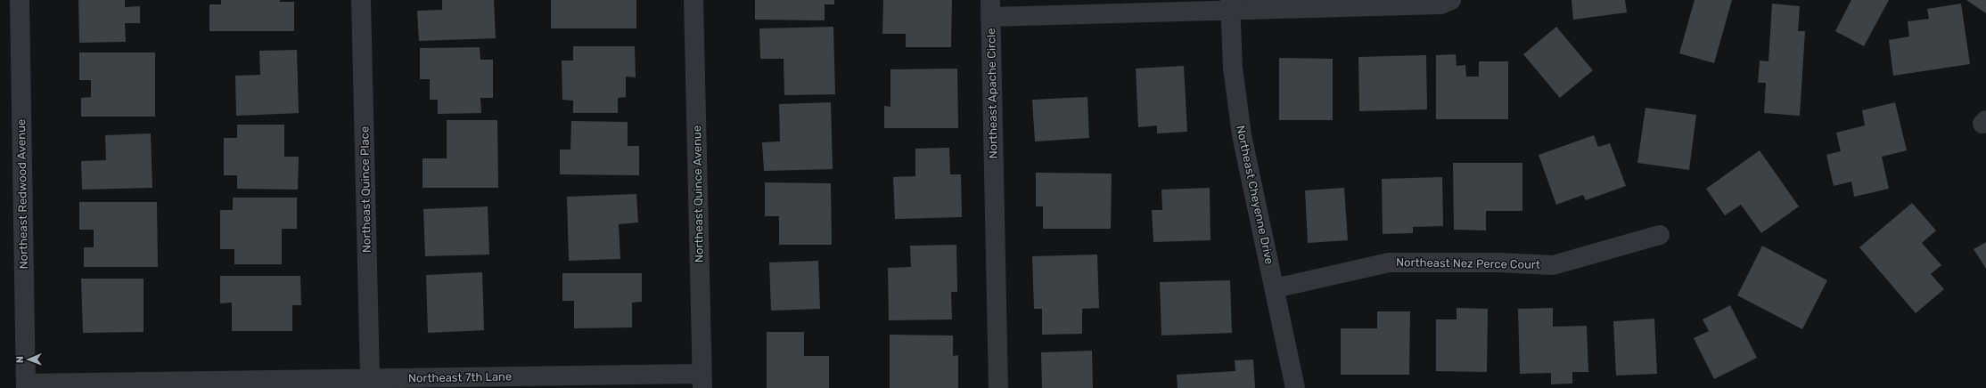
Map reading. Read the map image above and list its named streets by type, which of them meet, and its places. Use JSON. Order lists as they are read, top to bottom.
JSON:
{
  "streets": {
    "street": [
      "Northeast Apache Circle",
      "Northeast Quince Place",
      "Northeast Redwood Avenue",
      "Northeast Quince Avenue",
      "Northeast Cheyenne Drive",
      "Northeast Nez Perce Court",
      "Northeast 7th Lane"
    ]
  },
  "crossings": [
    ["Northeast Apache Circle", "Northeast Cheyenne Drive"],
    ["Northeast Quince Place", "Northeast 7th Lane"],
    ["Northeast Redwood Avenue", "Northeast 7th Lane"],
    ["Northeast Quince Avenue", "Northeast 7th Lane"],
    ["Northeast Cheyenne Drive", "Northeast Nez Perce Court"]
  ],
  "north": "left"
}
